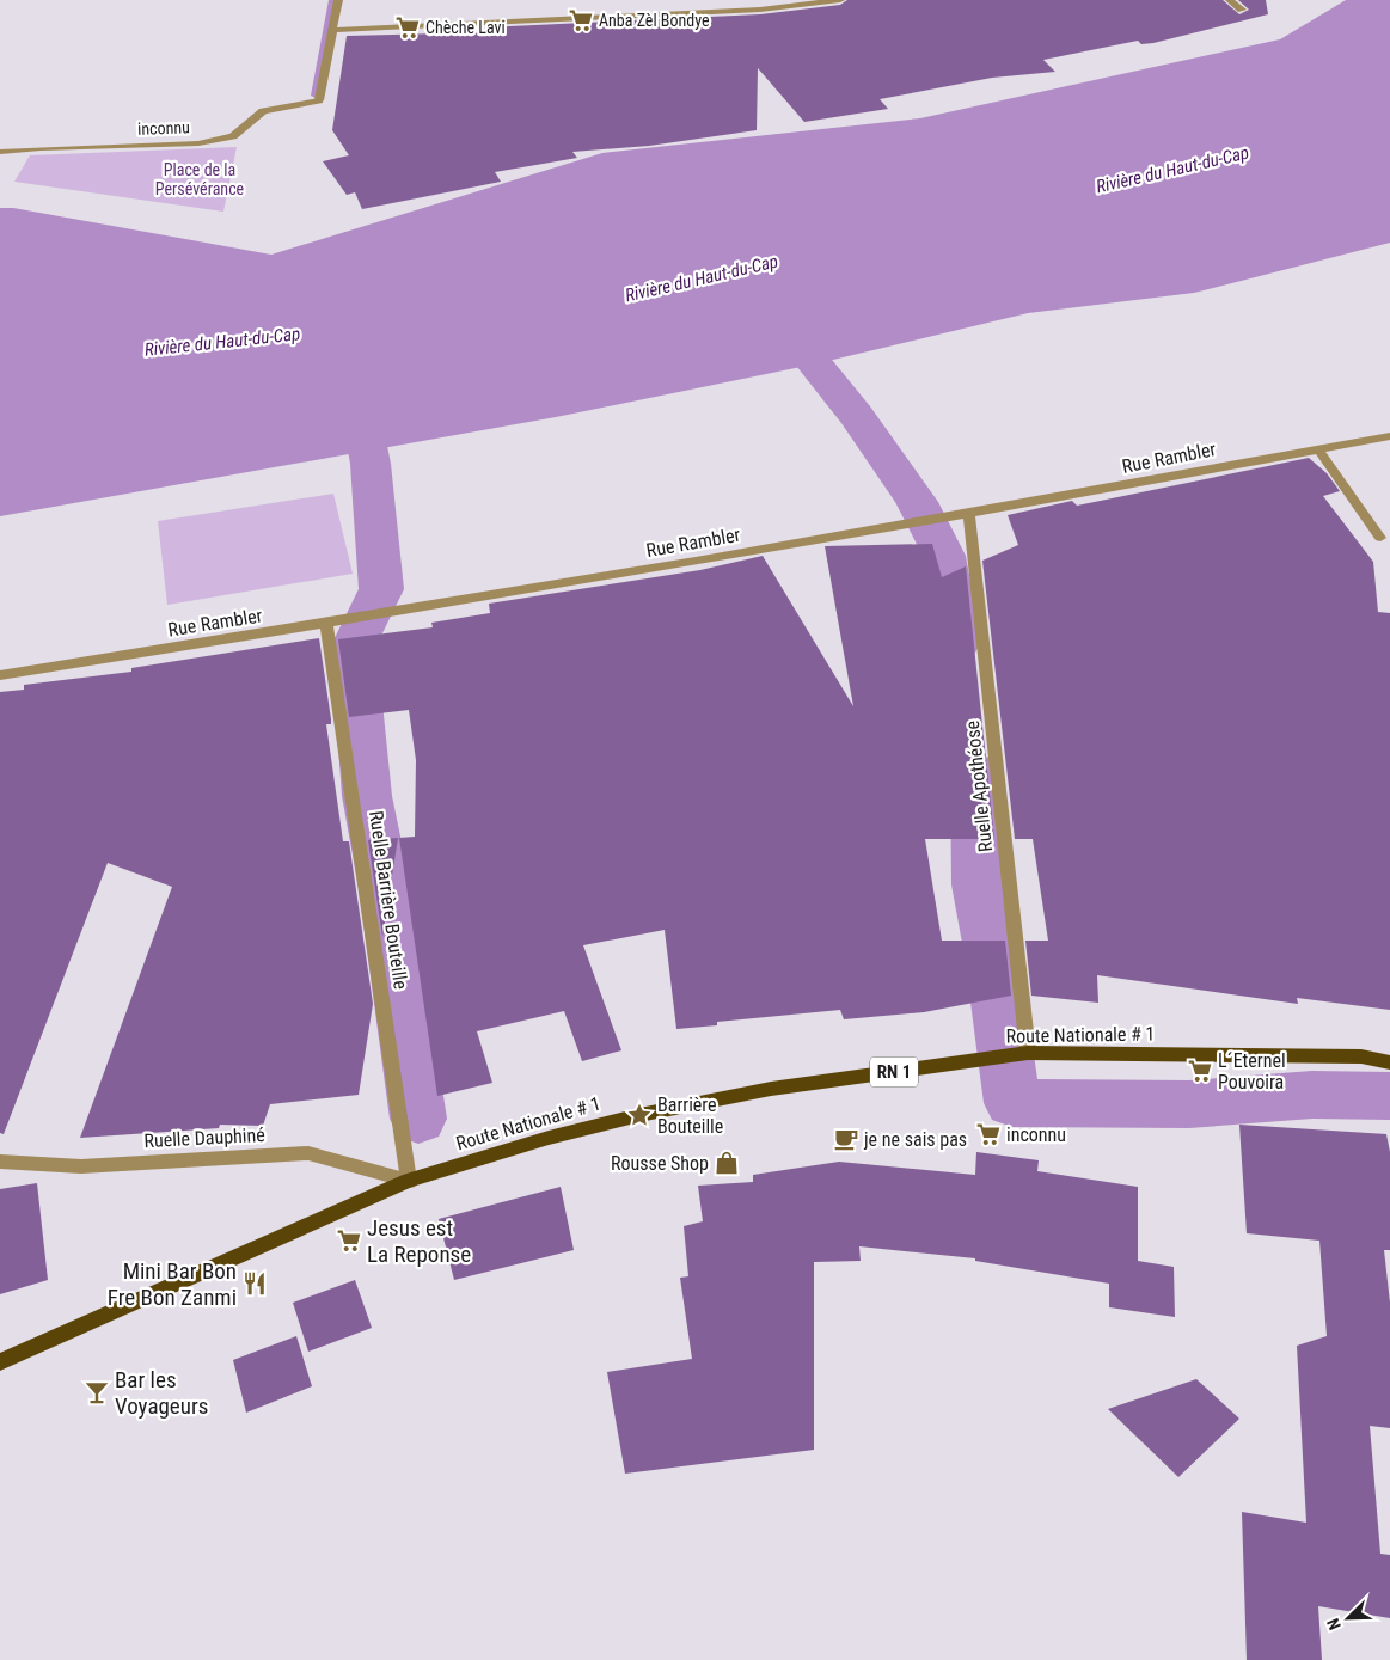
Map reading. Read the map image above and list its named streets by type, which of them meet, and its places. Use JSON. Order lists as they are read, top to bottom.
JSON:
{
  "streets": {
    "main road": ["Route Nationale # 1", "RN 1"],
    "street": [
      "inconnu",
      "Rue Rambler",
      "Ruelle Apothéose",
      "Ruelle Barrière Bouteille",
      "Ruelle Dauphiné"
    ]
  },
  "crossings": [
    ["Rue Rambler", "Ruelle Apothéose"],
    ["Rue Rambler", "Ruelle Barrière Bouteille"],
    ["Ruelle Apothéose", "Route Nationale # 1"],
    ["Ruelle Barrière Bouteille", "Route Nationale # 1"],
    ["Ruelle Barrière Bouteille", "Ruelle Dauphiné"],
    ["Route Nationale # 1", "Ruelle Dauphiné"]
  ],
  "water": ["Rivière du Haut-du-Cap"],
  "parks": ["Place de la Persévérance"],
  "places": {
    "supermarket": [
      "Anba Zèl Bondye",
      "Chèche Lavi",
      "L´Eternel Pouvoira",
      "inconnu",
      "Jesus est La Reponse"
    ],
    "place": ["Barrière Bouteille"],
    "cafe": ["je ne sais pas"],
    "shop": ["Rousse Shop"],
    "restaurant": ["Mini Bar Bon Fre Bon Zanmi"],
    "bar": ["Bar les Voyageurs"]
  },
  "north": "bottom left"
}
